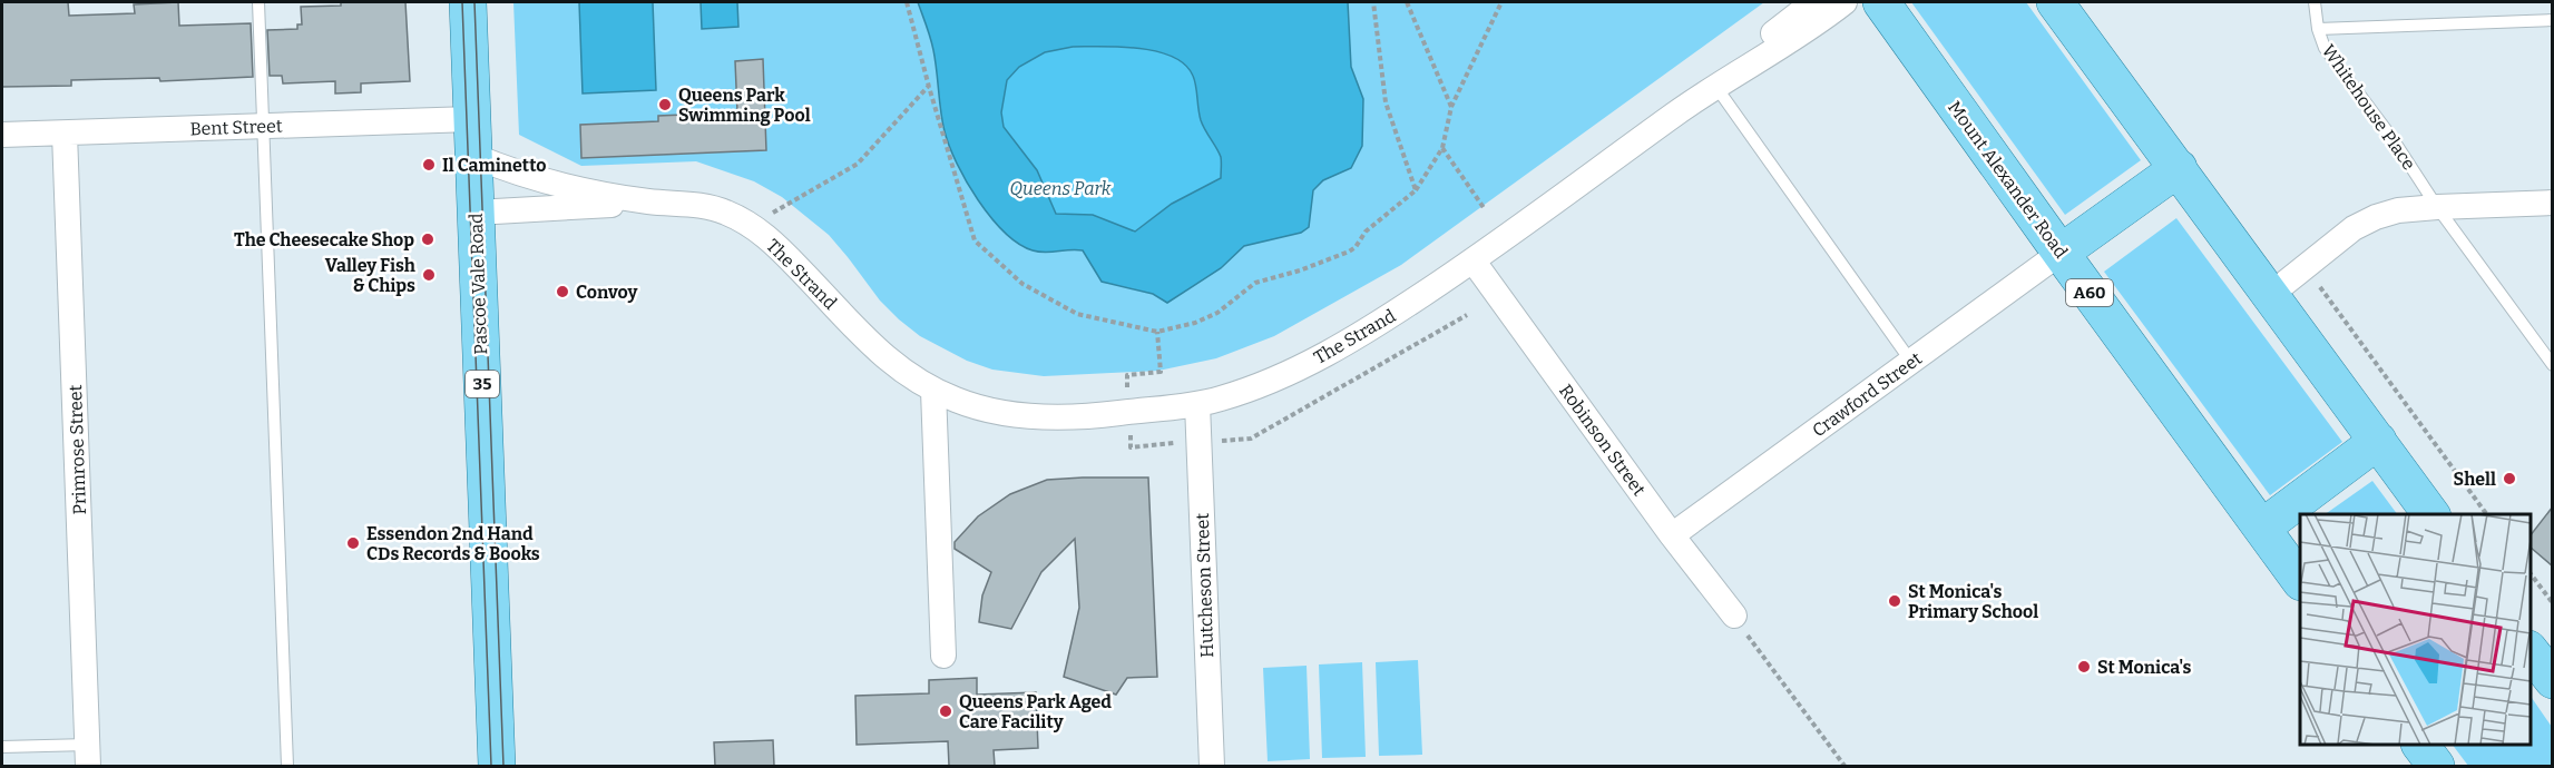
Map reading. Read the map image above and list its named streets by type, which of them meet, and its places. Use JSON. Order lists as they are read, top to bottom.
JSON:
{
  "streets": {
    "main road": [
      "Mount Alexander Road",
      "Pascoe Vale Road",
      "A60",
      "35"
    ],
    "street": [
      "Bent Street",
      "The Strand",
      "Crawford Street",
      "Robinson Street",
      "Primrose Street",
      "Hutcheson Street"
    ],
    "lane": ["Whitehouse Place"]
  },
  "crossings": [
    ["Bent Street", "Pascoe Vale Road"],
    ["Bent Street", "Primrose Street"],
    ["Mount Alexander Road", "Crawford Street"],
    ["The Strand", "Pascoe Vale Road"],
    ["The Strand", "Robinson Street"],
    ["The Strand", "Hutcheson Street"],
    ["Crawford Street", "Robinson Street"]
  ],
  "parks": ["Queens Park"],
  "places": [
    "Queens Park Swimming Pool",
    "Il Caminetto",
    "The Cheesecake Shop",
    "Valley Fish & Chips",
    "Convoy",
    "Shell",
    "Essendon 2nd Hand CDs Records & Books",
    "St Monica's Primary School",
    "St Monica's",
    "Queens Park Aged Care Facility"
  ]
}
